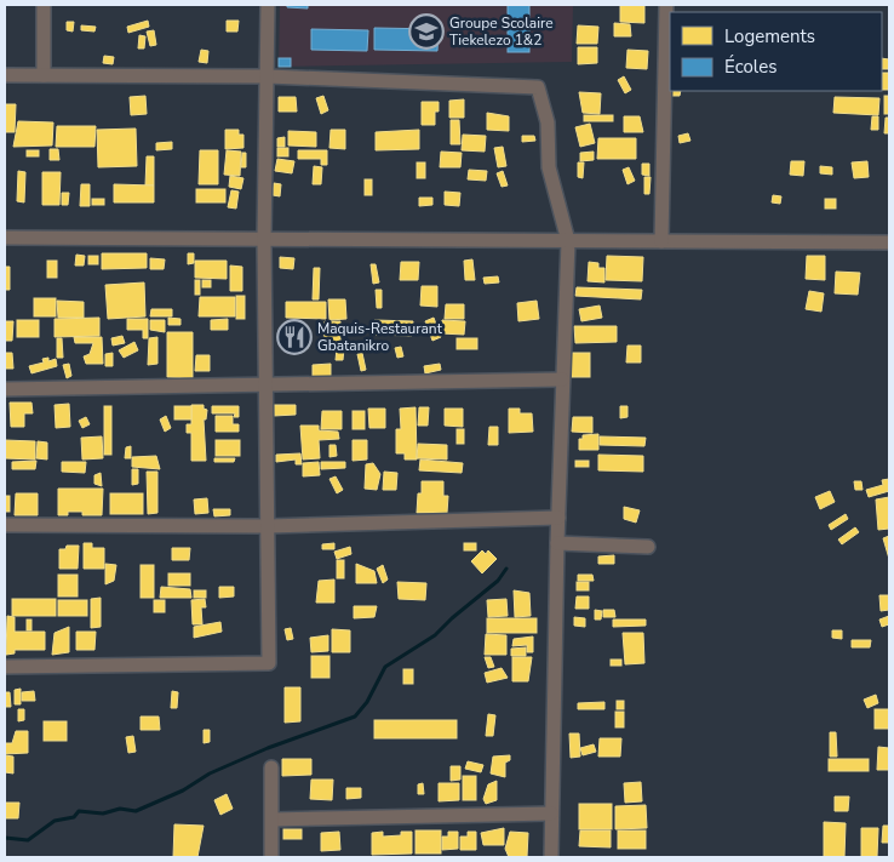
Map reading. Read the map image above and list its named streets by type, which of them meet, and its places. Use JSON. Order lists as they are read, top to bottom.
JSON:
{
  "places": {
    "school or university": ["Groupe Scolaire Tiekelezo 1&2"],
    "restaurant": ["Maquis-Restaurant Gbatanikro"]
  },
  "legend": ["Logements", "Écoles"]
}
